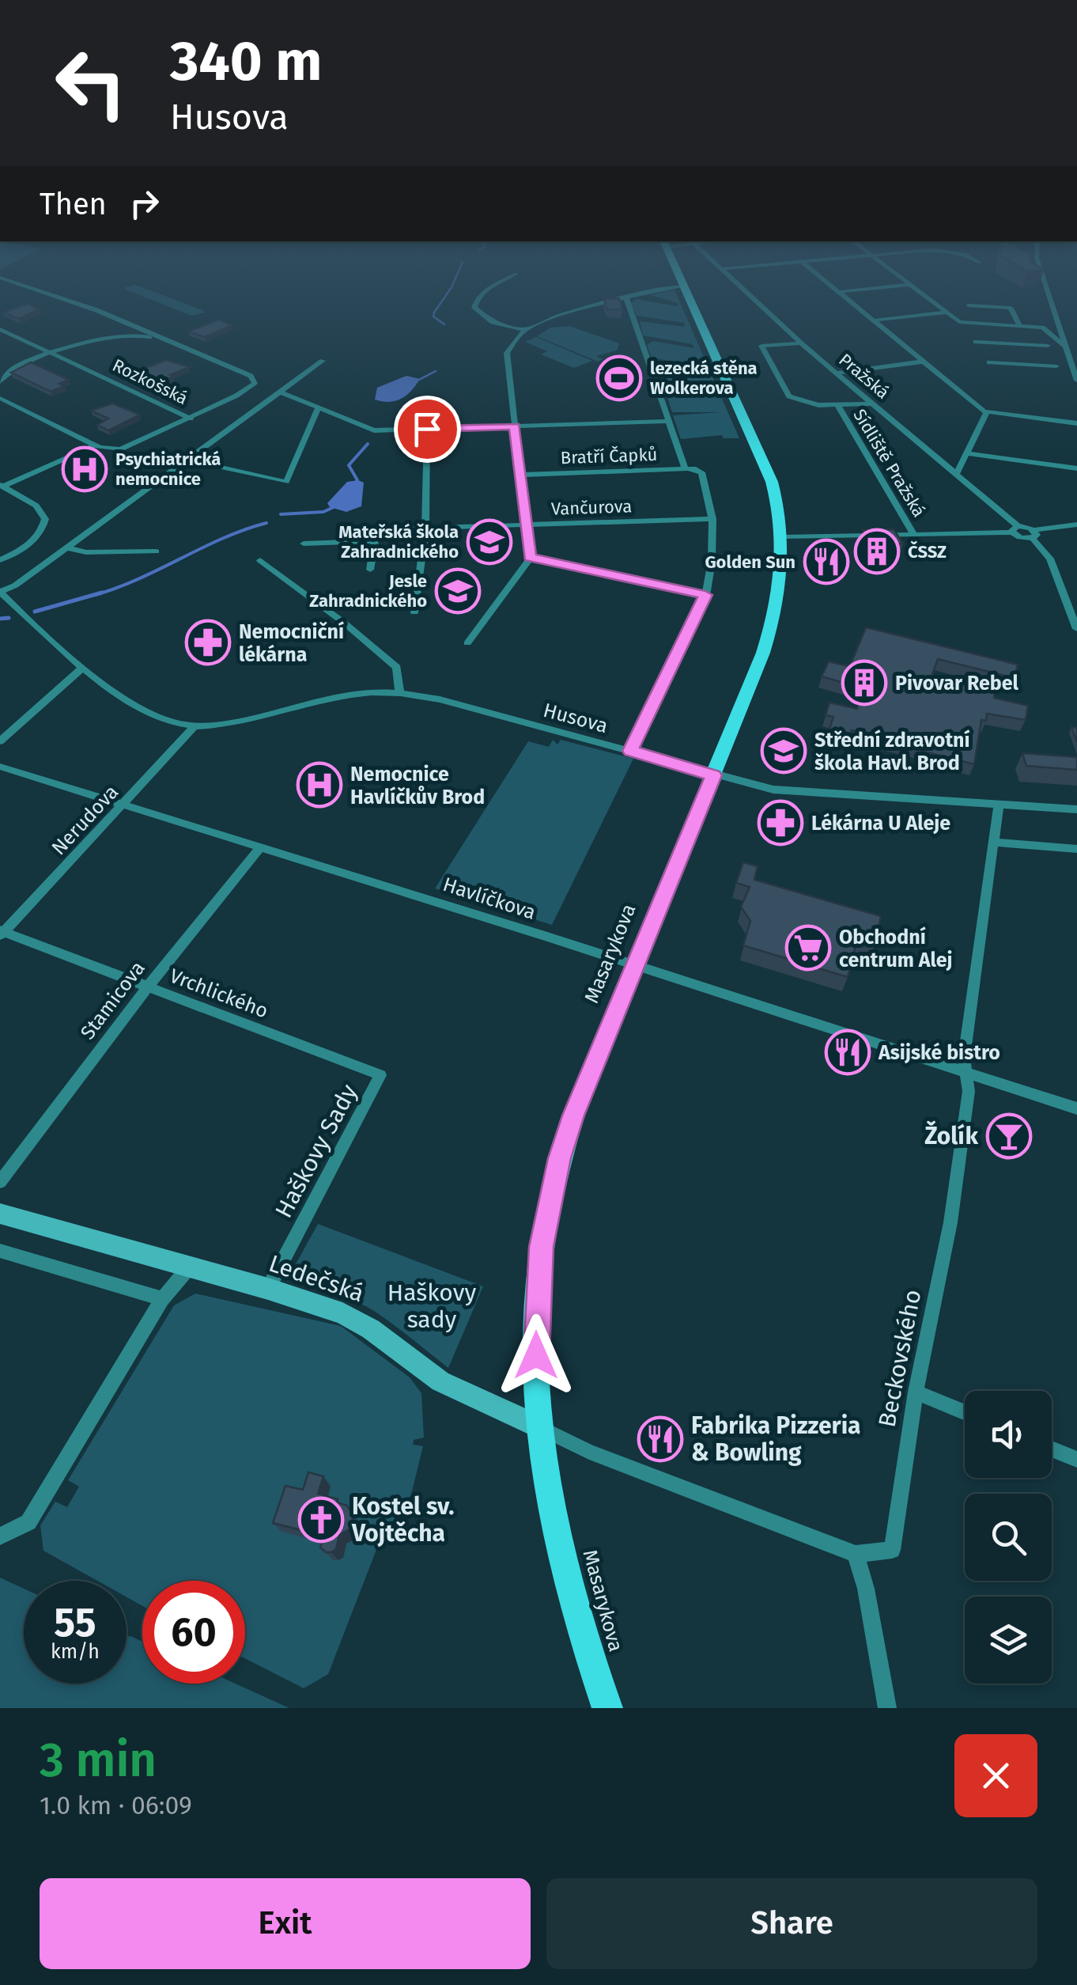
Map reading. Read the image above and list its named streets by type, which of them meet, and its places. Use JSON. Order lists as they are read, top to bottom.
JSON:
{
  "streets": {
    "main road": ["Masarykova", "Ledečská"],
    "street": [
      "Pražská",
      "Rozkošská",
      "Bratří Čapků",
      "Sídliště Pražská",
      "Vančurova",
      "Husova",
      "Nerudova",
      "Havlíčkova",
      "Vrchlického",
      "Stamicova",
      "Haškovy Sady",
      "Beckovského"
    ]
  },
  "crossings": [
    ["Pražská", "Sídliště Pražská"],
    ["Bratří Čapků", "Vančurova"],
    ["Sídliště Pražská", "Masarykova"],
    ["Husova", "Nerudova"],
    ["Husova", "Masarykova"],
    ["Husova", "Beckovského"],
    ["Nerudova", "Havlíčkova"],
    ["Nerudova", "Vrchlického"],
    ["Havlíčkova", "Masarykova"],
    ["Havlíčkova", "Stamicova"],
    ["Havlíčkova", "Beckovského"],
    ["Masarykova", "Ledečská"],
    ["Vrchlického", "Stamicova"],
    ["Vrchlického", "Haškovy Sady"],
    ["Haškovy Sady", "Ledečská"]
  ],
  "parks": ["Haškovy sady"],
  "places": {
    "sports": ["lezecká stěna Wolkerova"],
    "hospital": ["Psychiatrická nemocnice", "Nemocnice Havlíčkův Brod"],
    "school or university": ["Mateřská škola Zahradnického", "Jesle Zahradnického", "Střední zdravotní škola Havl. Brod"],
    "building": ["ČSSZ", "Pivovar Rebel"],
    "restaurant": ["Golden Sun", "Asijské bistro", "Fabrika Pizzeria & Bowling"],
    "pharmacy": ["Nemocniční lékárna", "Lékárna U Aleje"],
    "supermarket": ["Obchodní centrum Alej"],
    "bar": ["Žolík"],
    "church": ["Kostel sv. Vojtěcha"]
  },
  "page": {
    "turn": ["340 m", "Husova"],
    "then": "Then",
    "speed": "55 km/h",
    "limit": "60",
    "heading": ["3 min", "1.0 km · 06:09"],
    "buttons": ["Exit", "Share"]
  }
}
